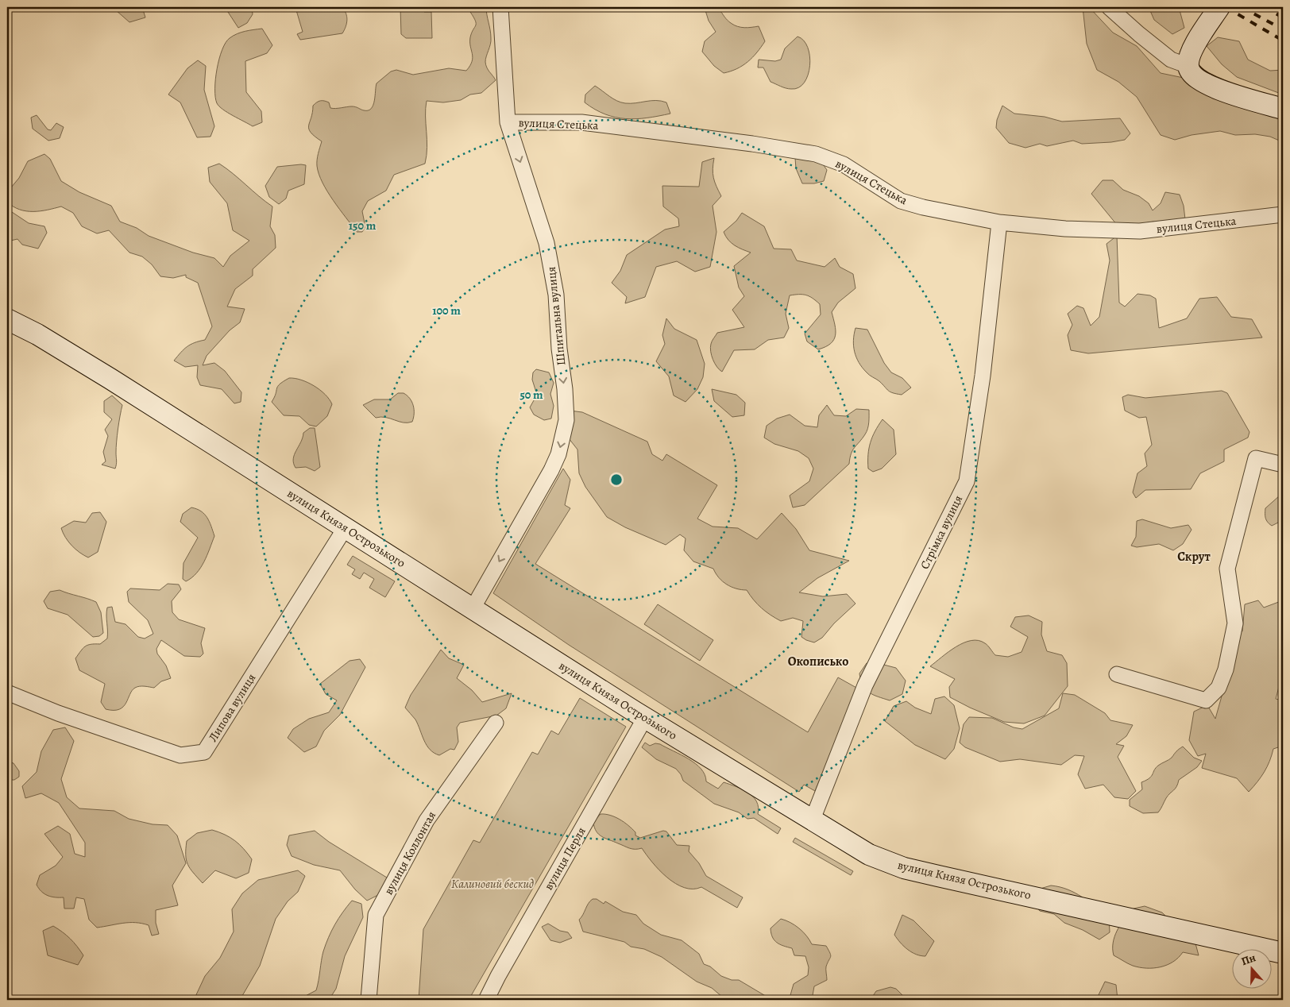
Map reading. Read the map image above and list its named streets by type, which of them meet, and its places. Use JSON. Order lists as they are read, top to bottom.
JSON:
{
  "streets": {
    "main road": ["вулиця Князя Острозького"],
    "street": [
      "вулиця Стецька",
      "Шпитальна вулиця",
      "Стрімка вулиця",
      "Липова вулиця",
      "вулиця Коллонтая",
      "вулиця Перля"
    ]
  },
  "crossings": [
    ["вулиця Стецька", "Шпитальна вулиця"],
    ["вулиця Стецька", "Стрімка вулиця"],
    ["Шпитальна вулиця", "вулиця Князя Острозького"],
    ["вулиця Князя Острозького", "Стрімка вулиця"],
    ["вулиця Князя Острозького", "Липова вулиця"],
    ["вулиця Князя Острозького", "вулиця Перля"]
  ],
  "one_way": ["Шпитальна вулиця"],
  "districts": ["Скрут", "Окописько"],
  "parks": ["Калиновий бескид"],
  "north": "top",
  "rings": ["150 m", "100 m", "50 m"]
}
